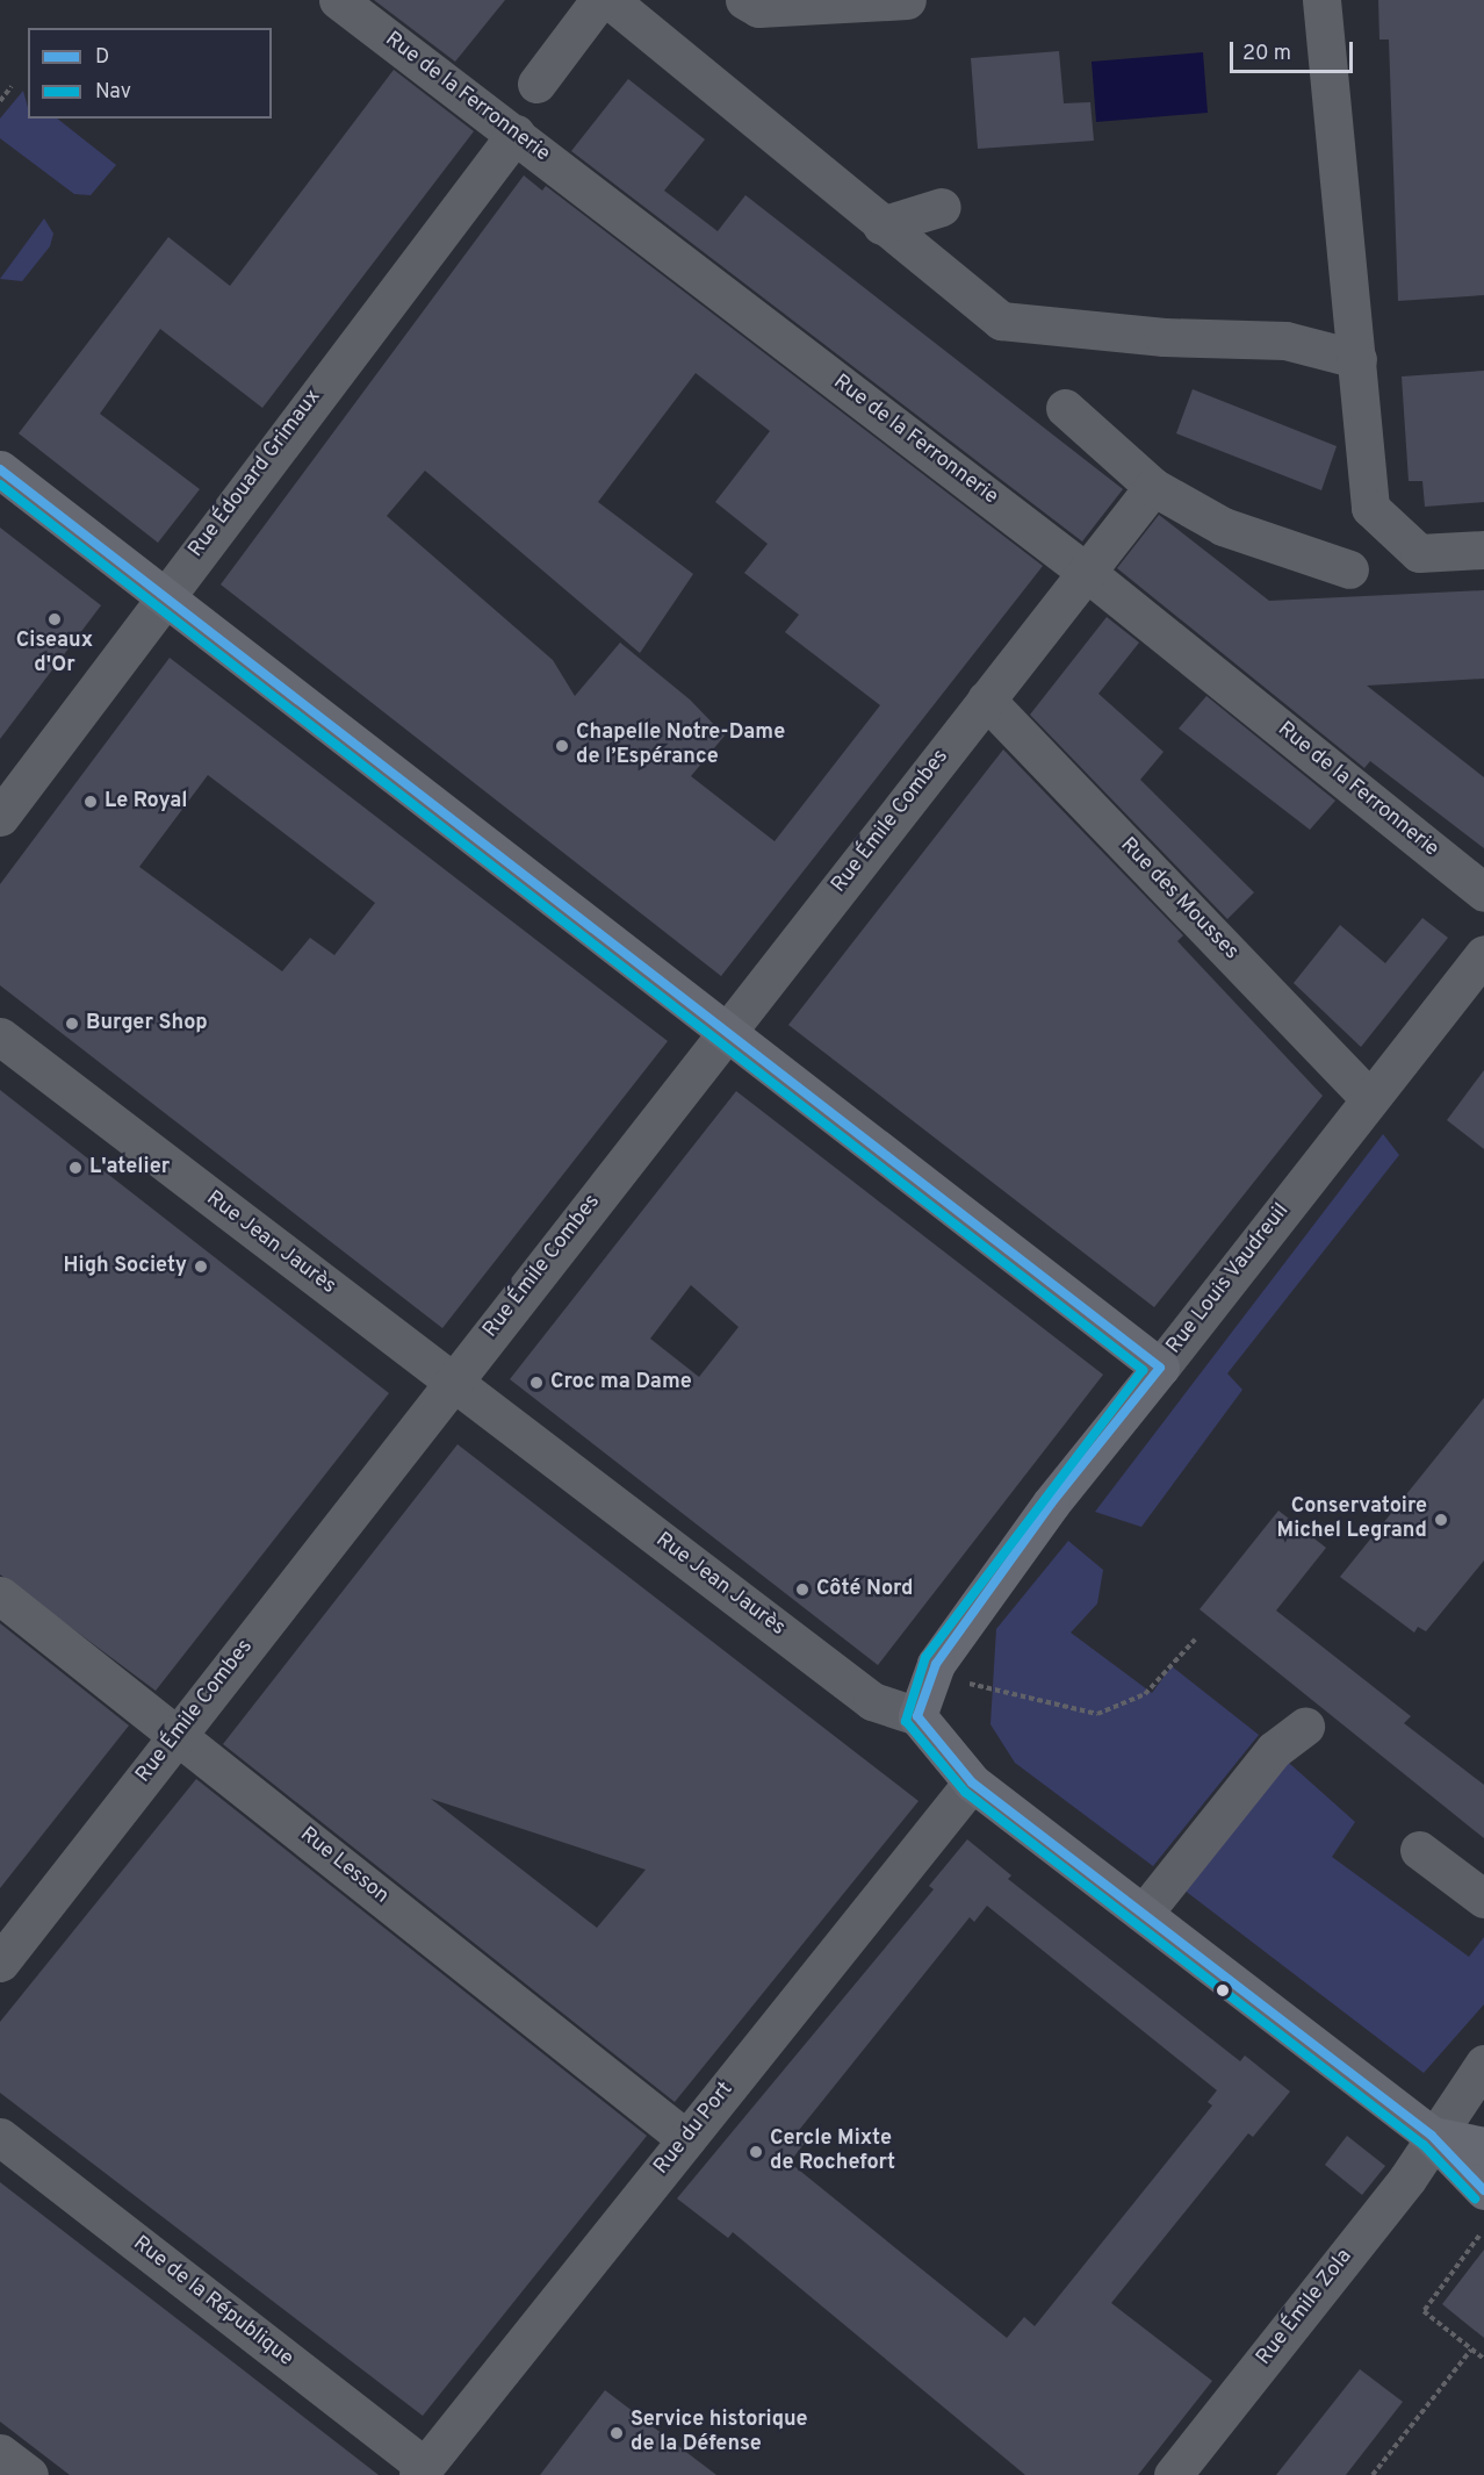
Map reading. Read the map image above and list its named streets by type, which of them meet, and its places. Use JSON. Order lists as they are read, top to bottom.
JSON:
{
  "streets": {
    "main road": ["Rue Louis Vaudreuil"],
    "street": [
      "Rue de la Ferronnerie",
      "Rue Édouard Grimaux",
      "Rue Émile Combes",
      "Rue des Mousses",
      "Rue Jean Jaurès",
      "Rue Lesson",
      "Rue du Port",
      "Rue de la République",
      "Rue Émile Zola"
    ]
  },
  "crossings": [
    ["Rue de la Ferronnerie", "Rue Édouard Grimaux"],
    ["Rue de la Ferronnerie", "Rue Émile Combes"],
    ["Rue Émile Combes", "Rue des Mousses"],
    ["Rue Émile Combes", "Rue Jean Jaurès"],
    ["Rue Émile Combes", "Rue Lesson"],
    ["Rue des Mousses", "Rue Louis Vaudreuil"],
    ["Rue Jean Jaurès", "Rue Louis Vaudreuil"],
    ["Rue Lesson", "Rue du Port"],
    ["Rue du Port", "Rue de la République"]
  ],
  "places": [
    "Ciseaux d'Or",
    "Chapelle Notre-Dame de l’Espérance",
    "Le Royal",
    "Burger Shop",
    "L'atelier",
    "High Society",
    "Croc ma Dame",
    "Conservatoire Michel Legrand",
    "Côté Nord",
    "Cercle Mixte de Rochefort",
    "Service historique de la Défense"
  ],
  "lines": ["transit line D", "transit line Nav"],
  "legend": ["D", "Nav"],
  "scale_bar": "20 m"
}
